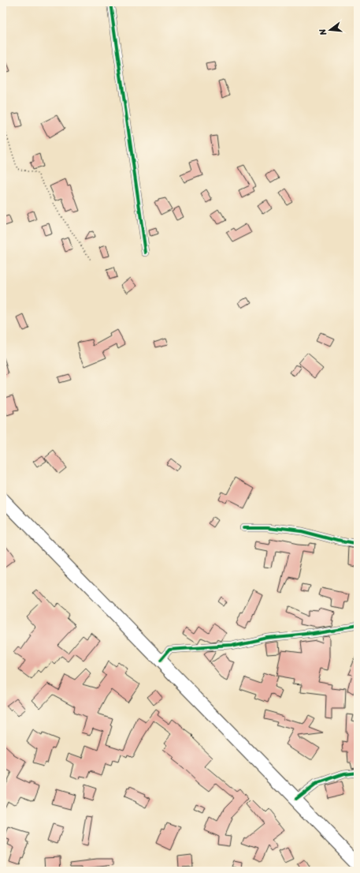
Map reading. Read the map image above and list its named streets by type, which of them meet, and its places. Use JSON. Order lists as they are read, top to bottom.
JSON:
{
  "north": "left"
}
